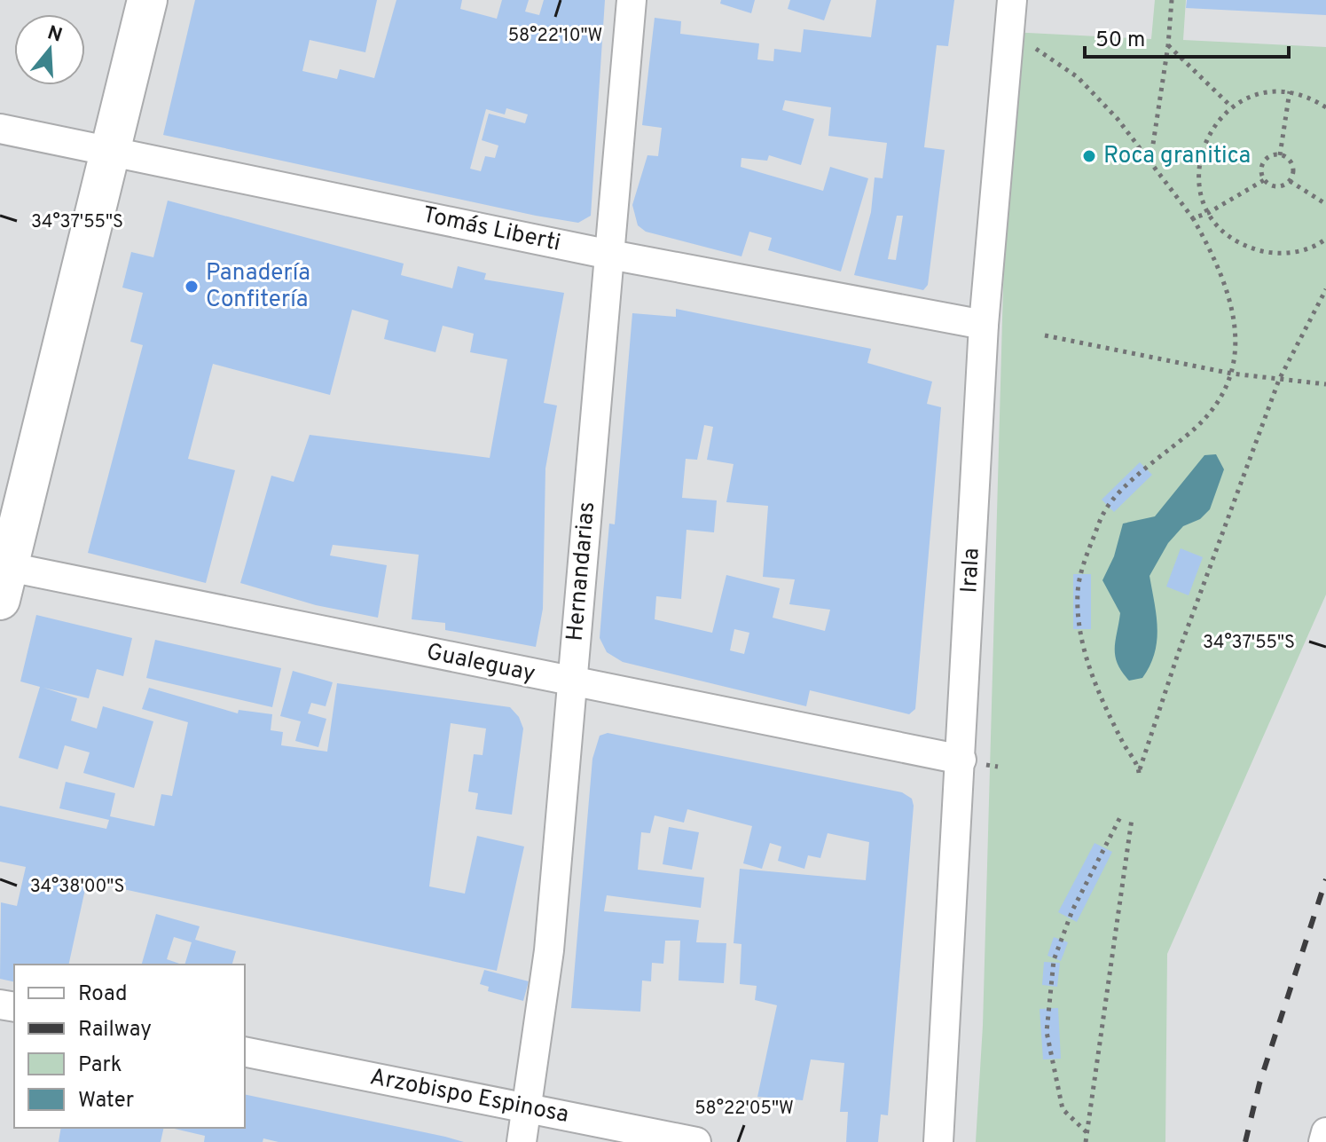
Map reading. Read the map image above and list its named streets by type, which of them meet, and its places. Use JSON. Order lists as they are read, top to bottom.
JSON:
{
  "streets": {
    "street": [
      "Tomás Liberti",
      "Irala",
      "Hernandarias",
      "Gualeguay",
      "Arzobispo Espinosa"
    ]
  },
  "crossings": [
    ["Tomás Liberti", "Irala"],
    ["Tomás Liberti", "Hernandarias"],
    ["Irala", "Gualeguay"],
    ["Hernandarias", "Gualeguay"],
    ["Hernandarias", "Arzobispo Espinosa"]
  ],
  "places": ["Roca granitica", "Panadería Confitería"],
  "legend": [
    "Road",
    "Railway",
    "Park",
    "Water"
  ],
  "scale_bar": "50 m",
  "north": "top",
  "coordinates": [
    "58°22'10\"W",
    "34°37'55\"S",
    "34°38'00\"S",
    "58°22'05\"W"
  ]
}
